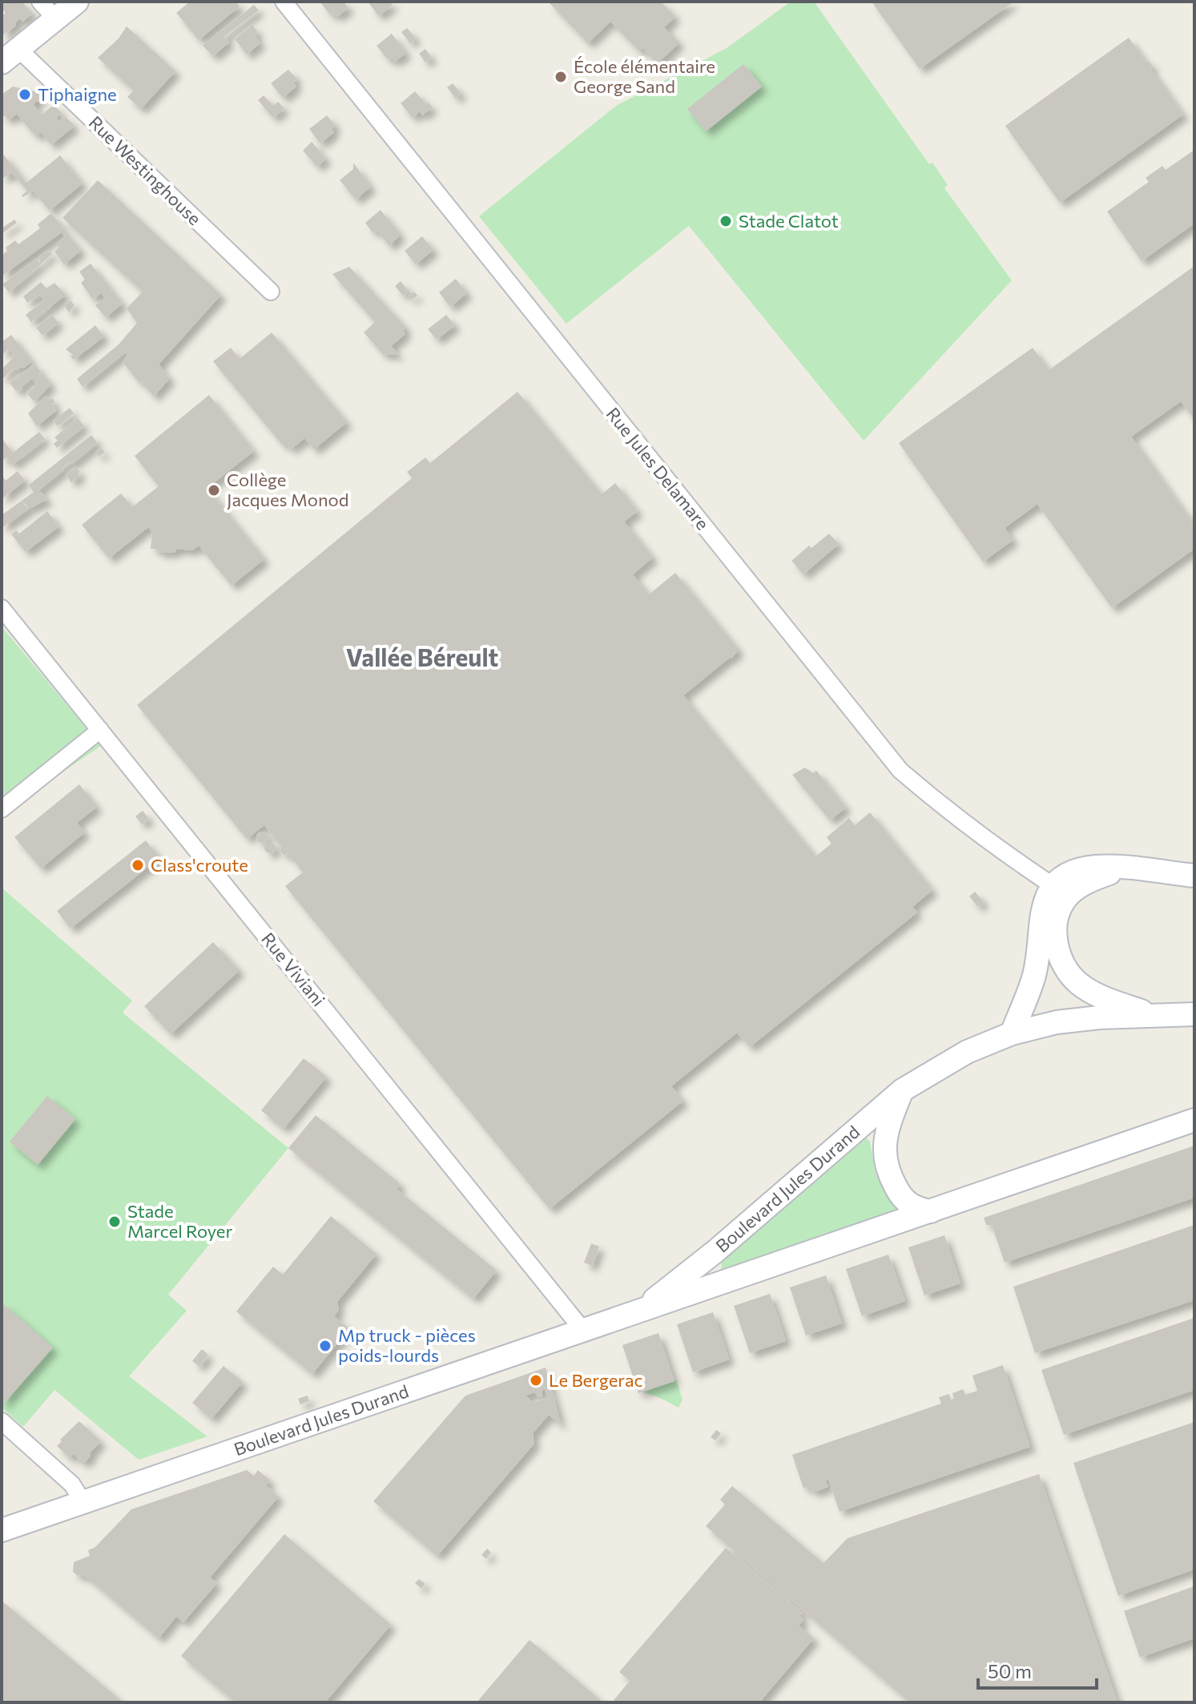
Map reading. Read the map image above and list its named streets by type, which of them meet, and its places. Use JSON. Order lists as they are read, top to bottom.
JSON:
{
  "streets": {
    "main road": ["Boulevard Jules Durand"],
    "street": ["Rue Westinghouse", "Rue Jules Delamare", "Rue Viviani"]
  },
  "crossings": [
    ["Rue Jules Delamare", "Boulevard Jules Durand"],
    ["Rue Viviani", "Boulevard Jules Durand"]
  ],
  "districts": ["Vallée Béreult"],
  "places": [
    "École élémentaire George Sand",
    "Tiphaigne",
    "Stade Clatot",
    "Collège Jacques Monod",
    "Class'croute",
    "Stade Marcel Royer",
    "Mp truck - pièces poids-lourds",
    "Le Bergerac"
  ],
  "scale_bar": "50 m"
}
